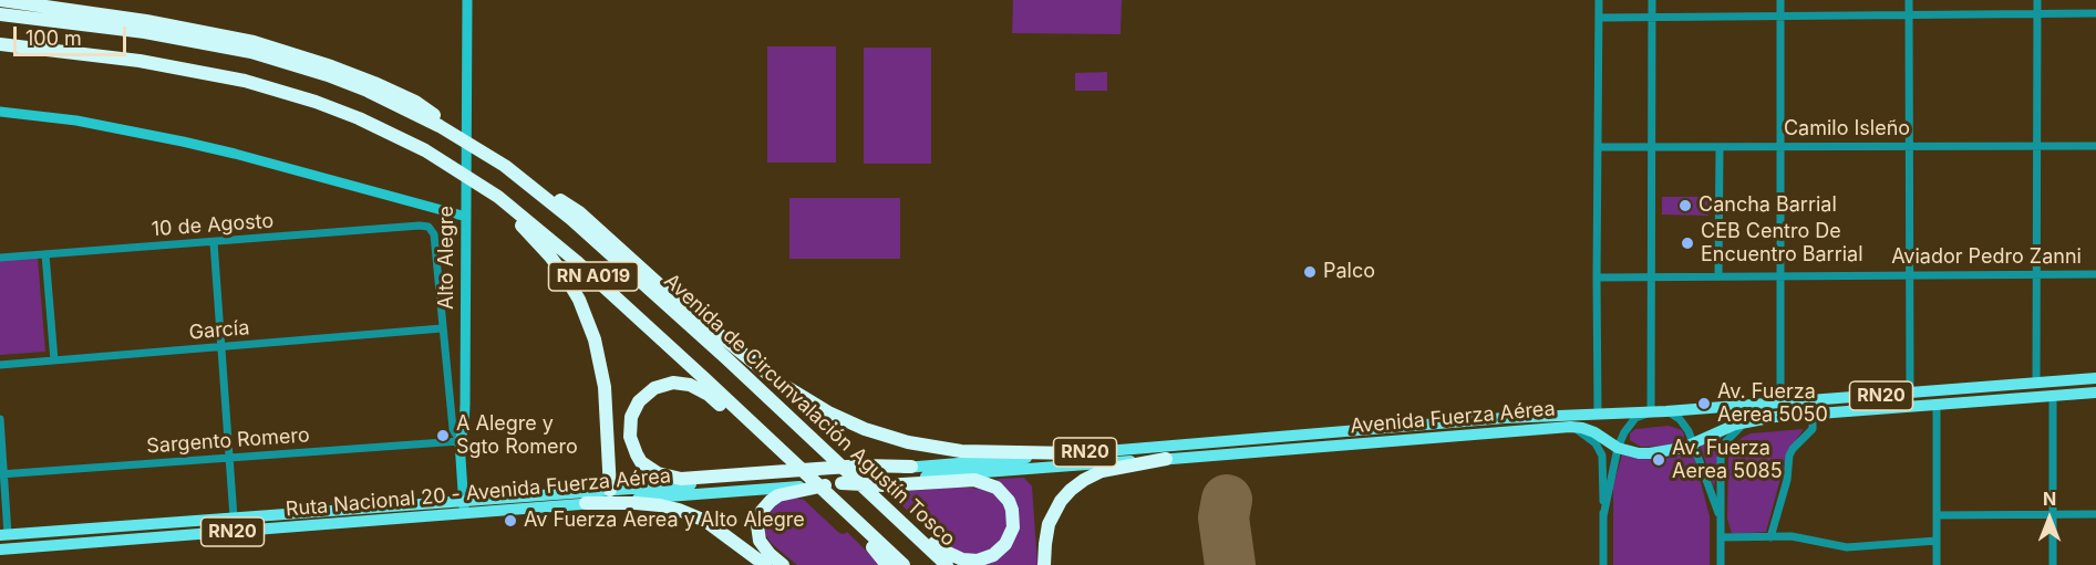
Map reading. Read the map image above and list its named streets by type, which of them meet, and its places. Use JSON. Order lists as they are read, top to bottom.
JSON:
{
  "streets": {
    "highway": ["RN A019", "Avenida de Circunvalación Agustín Tosco"],
    "main road": [
      "Alto Alegre",
      "RN20",
      "Avenida Fuerza Aérea",
      "Ruta Nacional 20 - Avenida Fuerza Aérea"
    ],
    "street": [
      "Camilo Isleño",
      "10 de Agosto",
      "Aviador Pedro Zanni",
      "García",
      "Sargento Romero"
    ]
  },
  "crossings": [
    ["10 de Agosto", "García"],
    ["Alto Alegre", "Sargento Romero"],
    ["Alto Alegre", "Ruta Nacional 20 - Avenida Fuerza Aérea"]
  ],
  "places": [
    "Cancha Barrial",
    "CEB Centro De Encuentro Barrial",
    "Palco",
    "Av. Fuerza Aerea 5050",
    "A Alegre y Sgto Romero",
    "Av. Fuerza Aerea 5085",
    "Av Fuerza Aerea y Alto Alegre"
  ],
  "scale_bar": "100 m",
  "north": "top"
}
